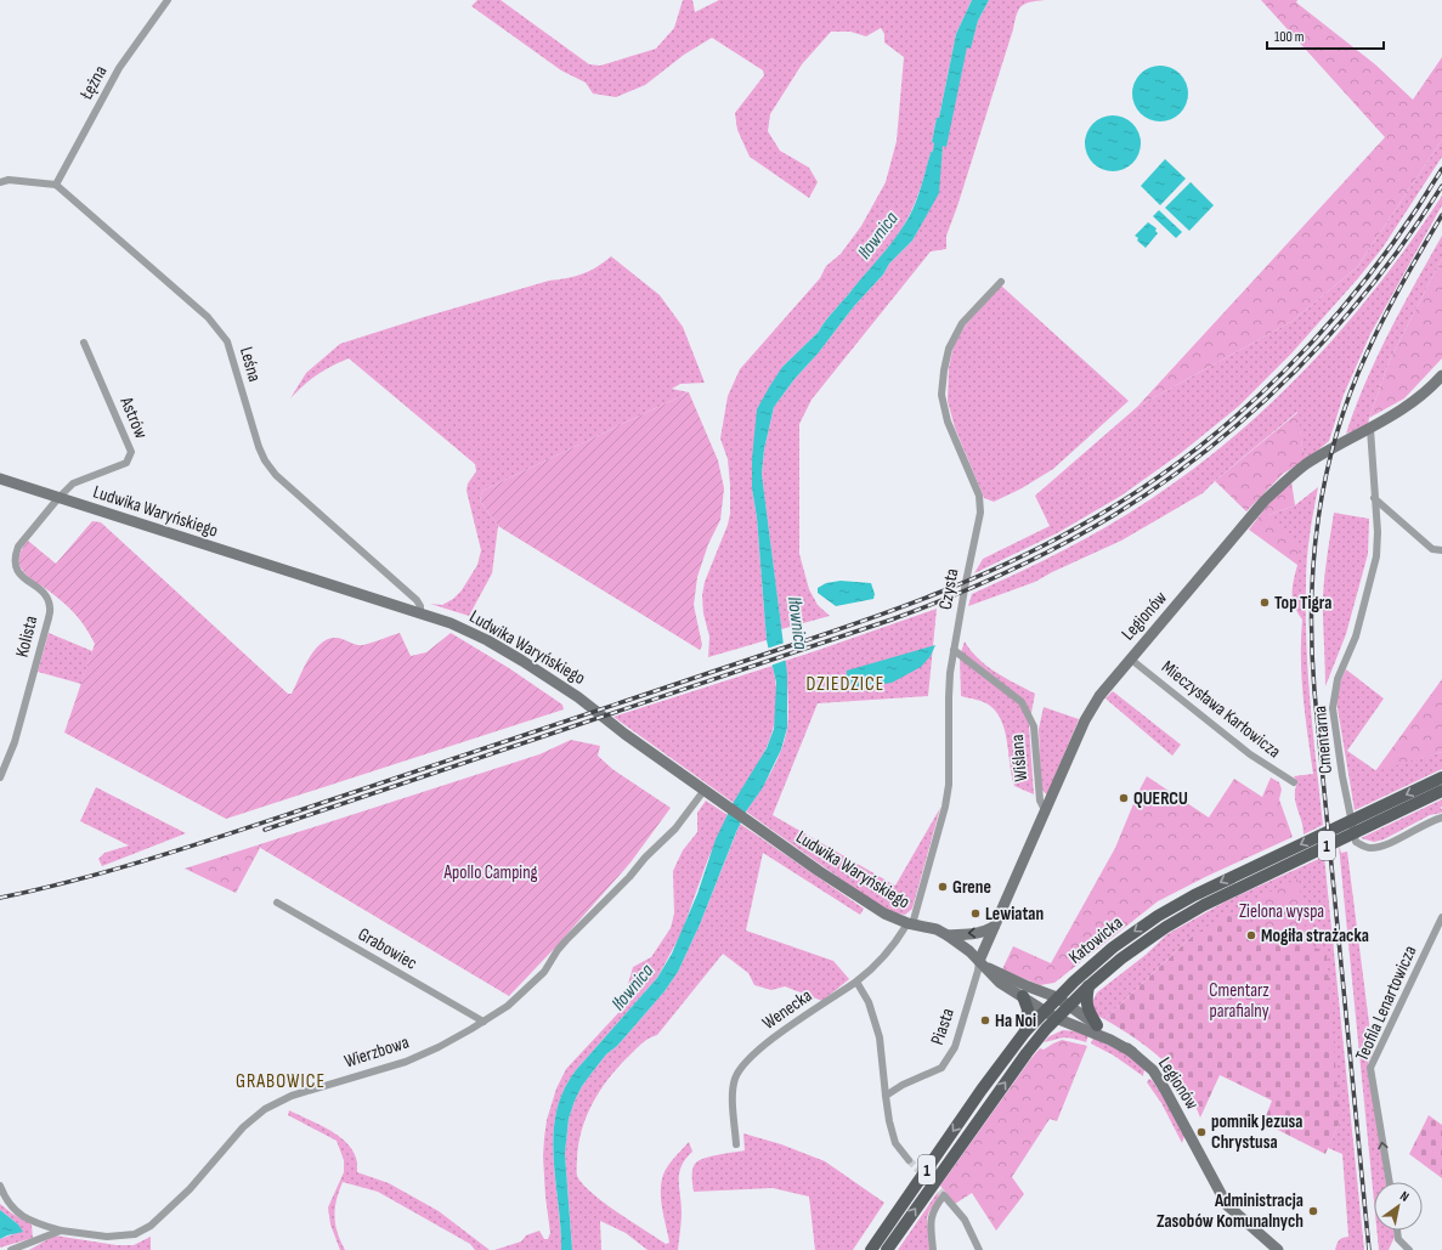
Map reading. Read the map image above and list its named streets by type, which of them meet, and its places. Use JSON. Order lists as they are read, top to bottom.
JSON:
{
  "streets": {
    "main road": ["1", "Katowicka"],
    "street": [
      "Łężna",
      "Leśna",
      "Astrów",
      "Ludwika Waryńskiego",
      "Czysta",
      "Legionów",
      "Kolista",
      "Mieczysława Karłowicza",
      "Cmentarna",
      "Wiślana",
      "Grabowiec",
      "Teofila Lenartowicza",
      "Wenecka",
      "Piasta",
      "Wierzbowa"
    ]
  },
  "crossings": [
    ["Łężna", "Leśna"],
    ["Leśna", "Ludwika Waryńskiego"],
    ["Astrów", "Ludwika Waryńskiego"],
    ["Astrów", "Kolista"],
    ["Ludwika Waryńskiego", "Czysta"],
    ["Ludwika Waryńskiego", "Legionów"],
    ["Ludwika Waryńskiego", "Kolista"],
    ["Ludwika Waryńskiego", "Wenecka"],
    ["Ludwika Waryńskiego", "Piasta"],
    ["Ludwika Waryńskiego", "Wierzbowa"],
    ["Czysta", "Wiślana"],
    ["Czysta", "Wenecka"],
    ["Legionów", "Mieczysława Karłowicza"],
    ["Legionów", "Cmentarna"],
    ["Legionów", "Wiślana"],
    ["Legionów", "Katowicka"],
    ["Legionów", "Piasta"],
    ["Grabowiec", "Wierzbowa"]
  ],
  "one_way": ["Teofila Lenartowicza"],
  "districts": ["DZIEDZICE", "GRABOWICE"],
  "water": ["Iłownica"],
  "parks": ["Apollo Camping", "Zielona wyspa", "Cmentarz parafialny"],
  "places": [
    "Top Tigra",
    "QUERCU",
    "Grene",
    "Lewiatan",
    "Mogiła strażacka",
    "Ha Noi",
    "pomnik Jezusa Chrystusa",
    "Administracja Zasobów Komunalnych"
  ],
  "scale_bar": "100 m",
  "north": "top right"
}
